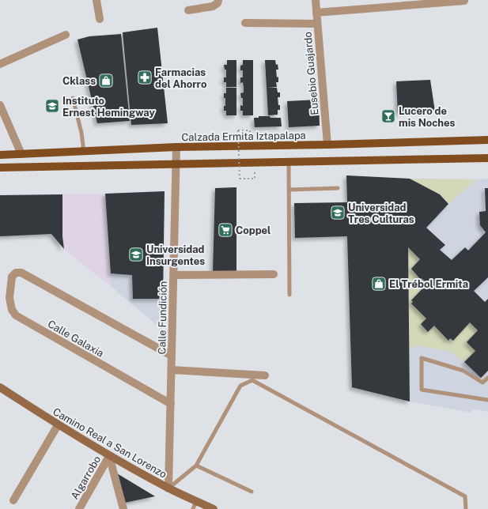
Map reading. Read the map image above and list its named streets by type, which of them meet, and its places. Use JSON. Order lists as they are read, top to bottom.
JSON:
{
  "streets": {
    "main road": ["Calzada Ermita Iztapalapa", "Camino Real a San Lorenzo"],
    "street": [
      "Eusebio Guajardo",
      "Calle Fundición",
      "Calle Galaxia",
      "Algarrobo"
    ]
  },
  "crossings": [
    ["Eusebio Guajardo", "Calzada Ermita Iztapalapa"],
    ["Calzada Ermita Iztapalapa", "Calle Fundición"],
    ["Calle Fundición", "Calle Galaxia"],
    ["Calle Fundición", "Camino Real a San Lorenzo"],
    ["Camino Real a San Lorenzo", "Algarrobo"]
  ],
  "places": {
    "pharmacy": ["Farmacias del Ahorro"],
    "shop": ["Cklass", "El Trébol Ermita"],
    "school or university": ["Instituto Ernest Hemingway", "Universidad Tres Culturas", "Universidad Insurgentes"],
    "bar": ["Lucero de mis Noches"],
    "supermarket": ["Coppel"]
  }
}
